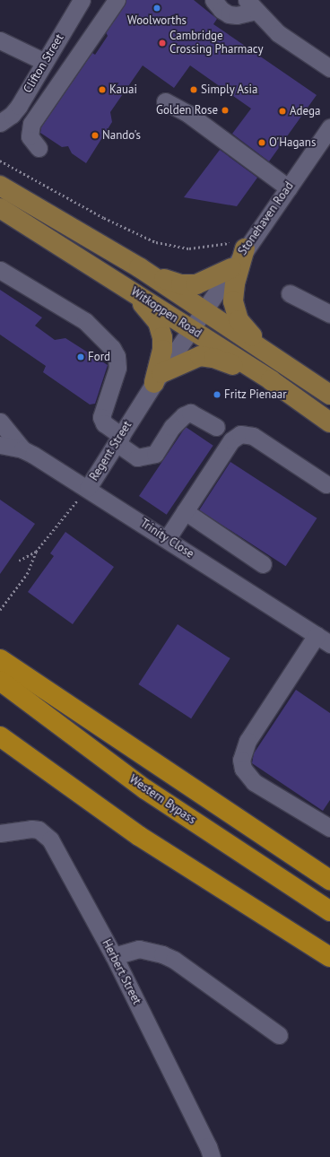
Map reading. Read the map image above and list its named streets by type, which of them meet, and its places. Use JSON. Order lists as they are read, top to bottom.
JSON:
{
  "streets": {
    "highway": ["Western Bypass"],
    "main road": ["Witkoppen Road"],
    "street": [
      "Clifton Street",
      "Stonehaven Road",
      "Regent Street",
      "Trinity Close",
      "Herbert Street"
    ]
  },
  "crossings": [
    ["Stonehaven Road", "Witkoppen Road"],
    ["Stonehaven Road", "Regent Street"],
    ["Witkoppen Road", "Regent Street"],
    ["Regent Street", "Trinity Close"]
  ],
  "places": [
    "Woolworths",
    "Cambridge Crossing Pharmacy",
    "Kauai",
    "Simply Asia",
    "Golden Rose",
    "Adega",
    "Nando's",
    "O'Hagans",
    "Ford",
    "Fritz Pienaar"
  ]
}
